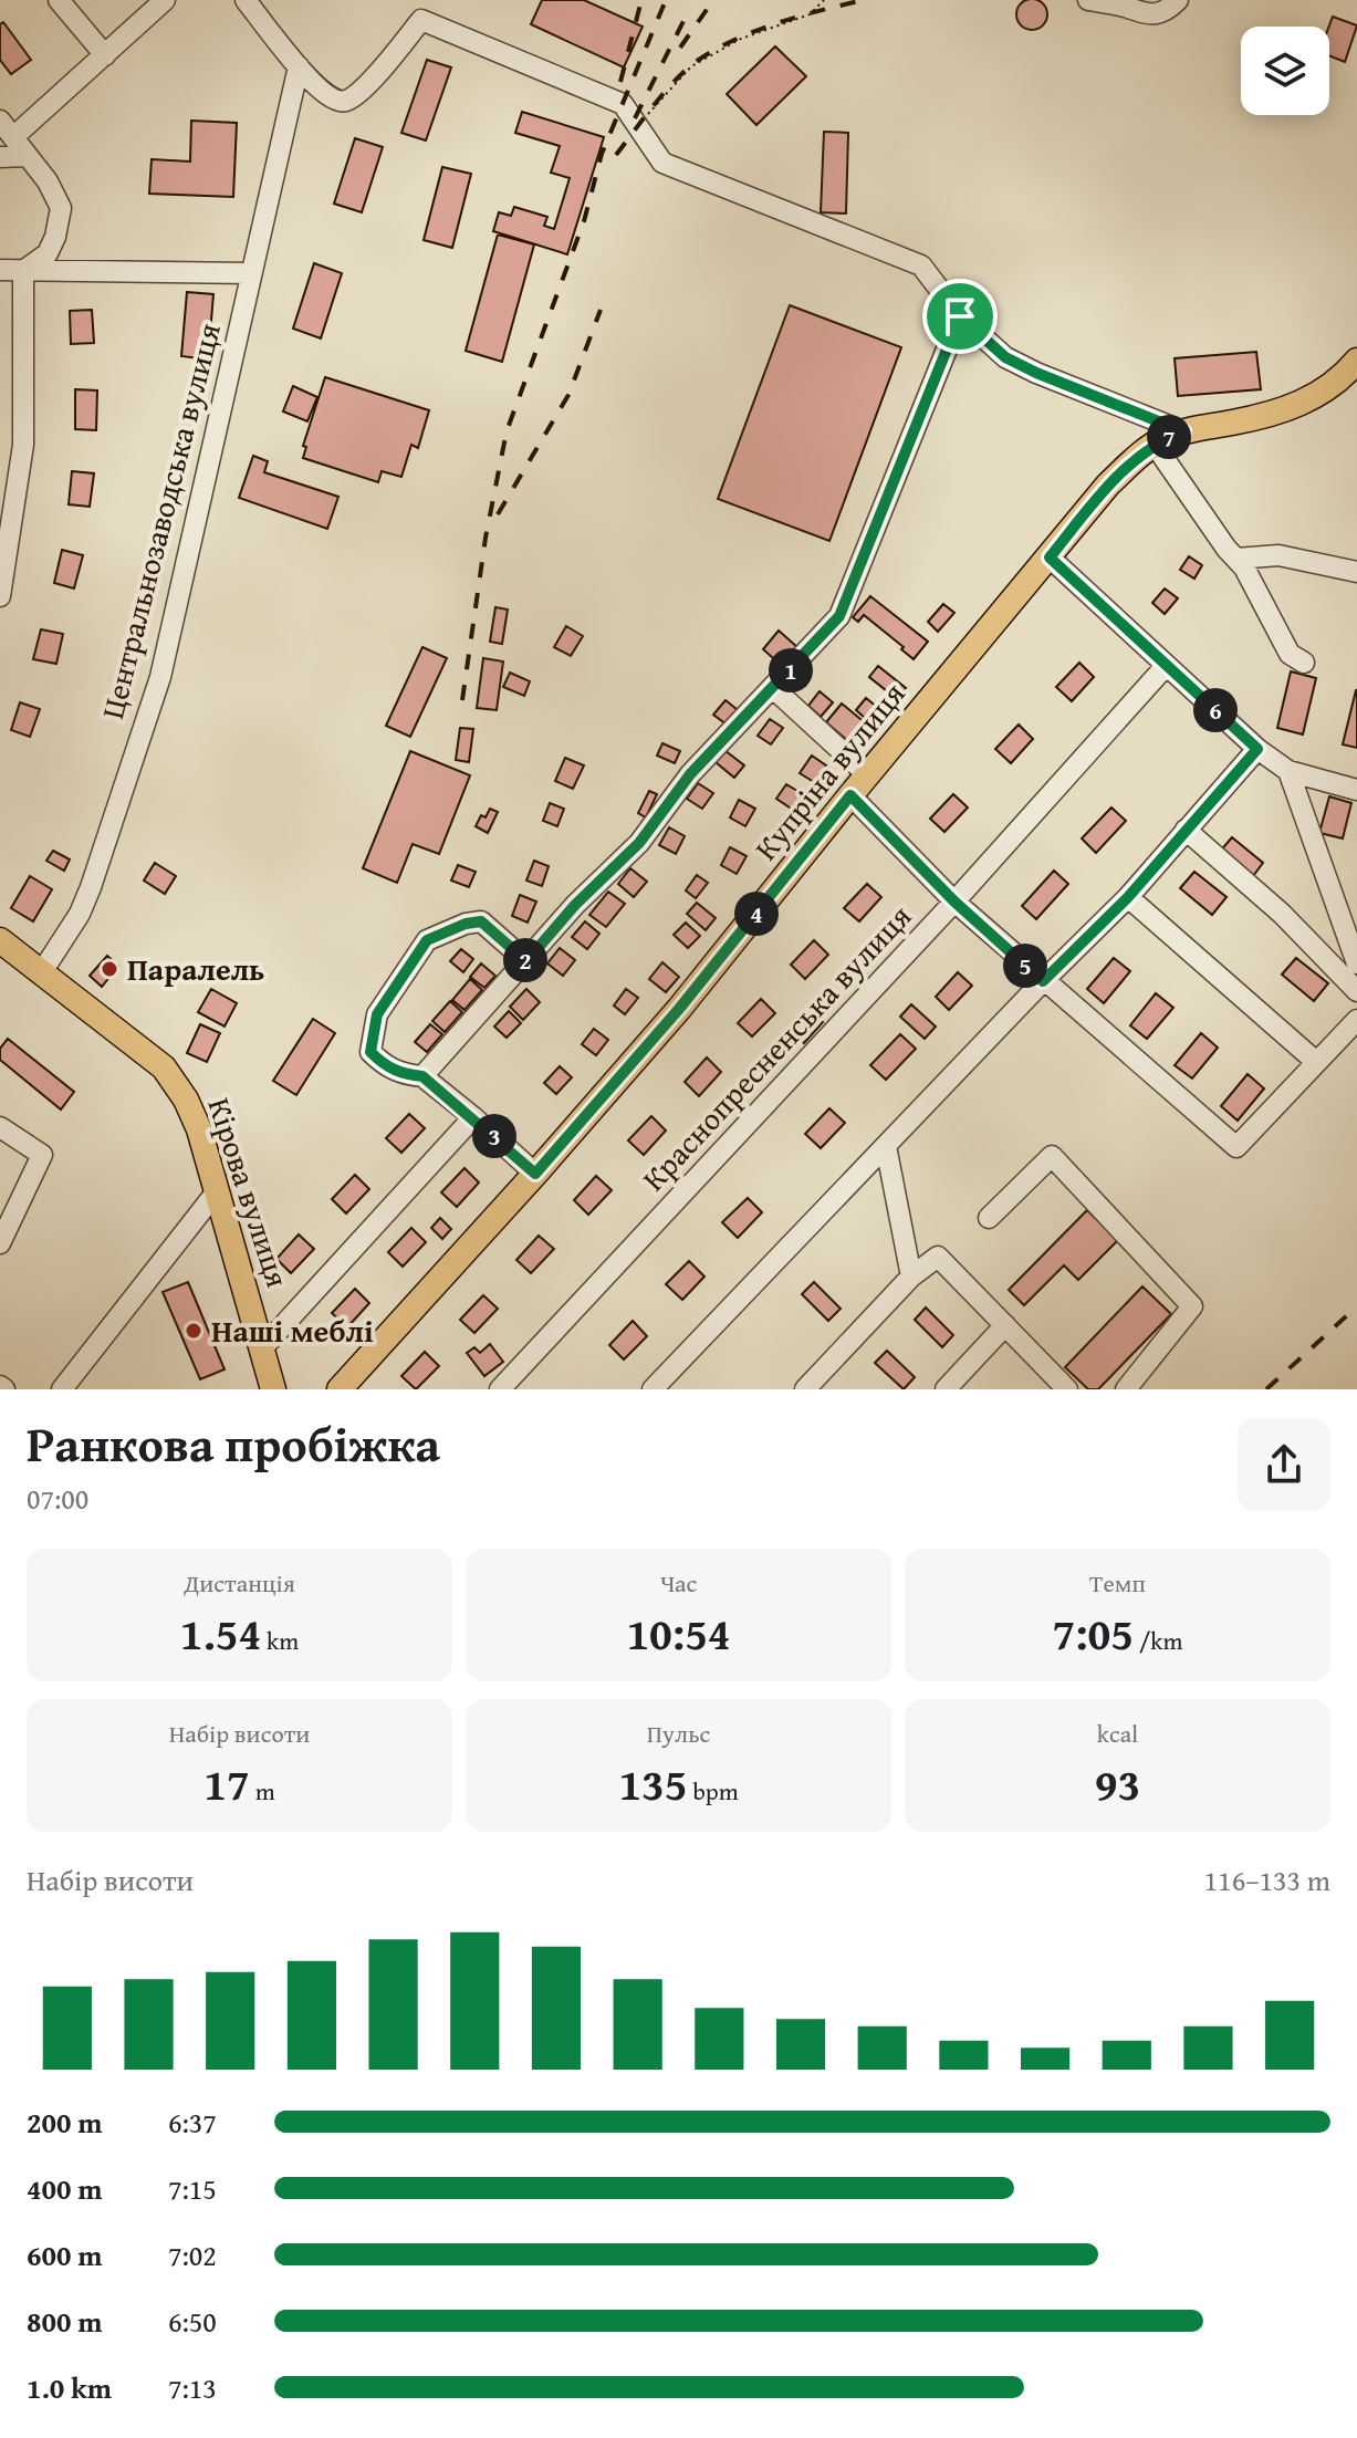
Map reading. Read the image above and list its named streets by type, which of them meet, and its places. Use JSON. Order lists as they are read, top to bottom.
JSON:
{
  "streets": {
    "main road": ["Купріна вулиця", "Кірова вулиця"],
    "street": ["Центральнозаводська вулиця", "Краснопресненська вулиця"]
  },
  "crossings": [
    ["Центральнозаводська вулиця", "Кірова вулиця"]
  ],
  "places": ["Паралель", "Наші меблі"],
  "page": {
    "pins": [
      "7",
      "1",
      "6",
      "4",
      "2",
      "5",
      "3"
    ],
    "heading": ["Ранкова пробіжка", "07:00"],
    "stats": [
      ["Дистанція", "1.54 km"],
      ["Час", "10:54"],
      ["Темп", "7:05 /km"],
      ["Набір висоти", "17 m"],
      ["Пульс", "135 bpm"],
      ["kcal", "93"]
    ],
    "chart": ["Набір висоти", "116–133 m"],
    "list": [
      {
        "name": "200 m",
        "note": "6:37"
      },
      {
        "name": "400 m",
        "note": "7:15"
      },
      {
        "name": "600 m",
        "note": "7:02"
      },
      {
        "name": "800 m",
        "note": "6:50"
      },
      {
        "name": "1.0 km",
        "note": "7:13"
      }
    ]
  }
}
